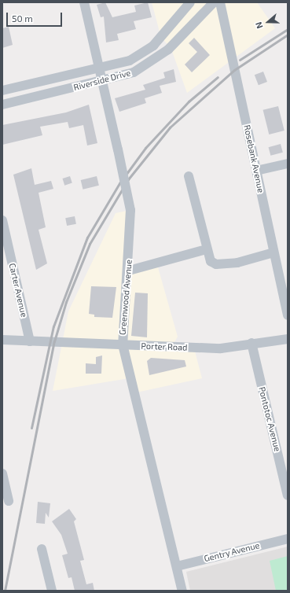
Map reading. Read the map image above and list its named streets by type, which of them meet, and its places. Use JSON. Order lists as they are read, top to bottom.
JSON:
{
  "streets": {
    "street": [
      "Riverside Drive",
      "Rosebank Avenue",
      "Carter Avenue",
      "Greenwood Avenue",
      "Porter Road",
      "Pontotoc Avenue",
      "Gentry Avenue"
    ]
  },
  "crossings": [
    ["Riverside Drive", "Greenwood Avenue"],
    ["Carter Avenue", "Porter Road"],
    ["Greenwood Avenue", "Porter Road"],
    ["Greenwood Avenue", "Gentry Avenue"],
    ["Porter Road", "Pontotoc Avenue"]
  ],
  "scale_bar": "50 m",
  "north": "left"
}
